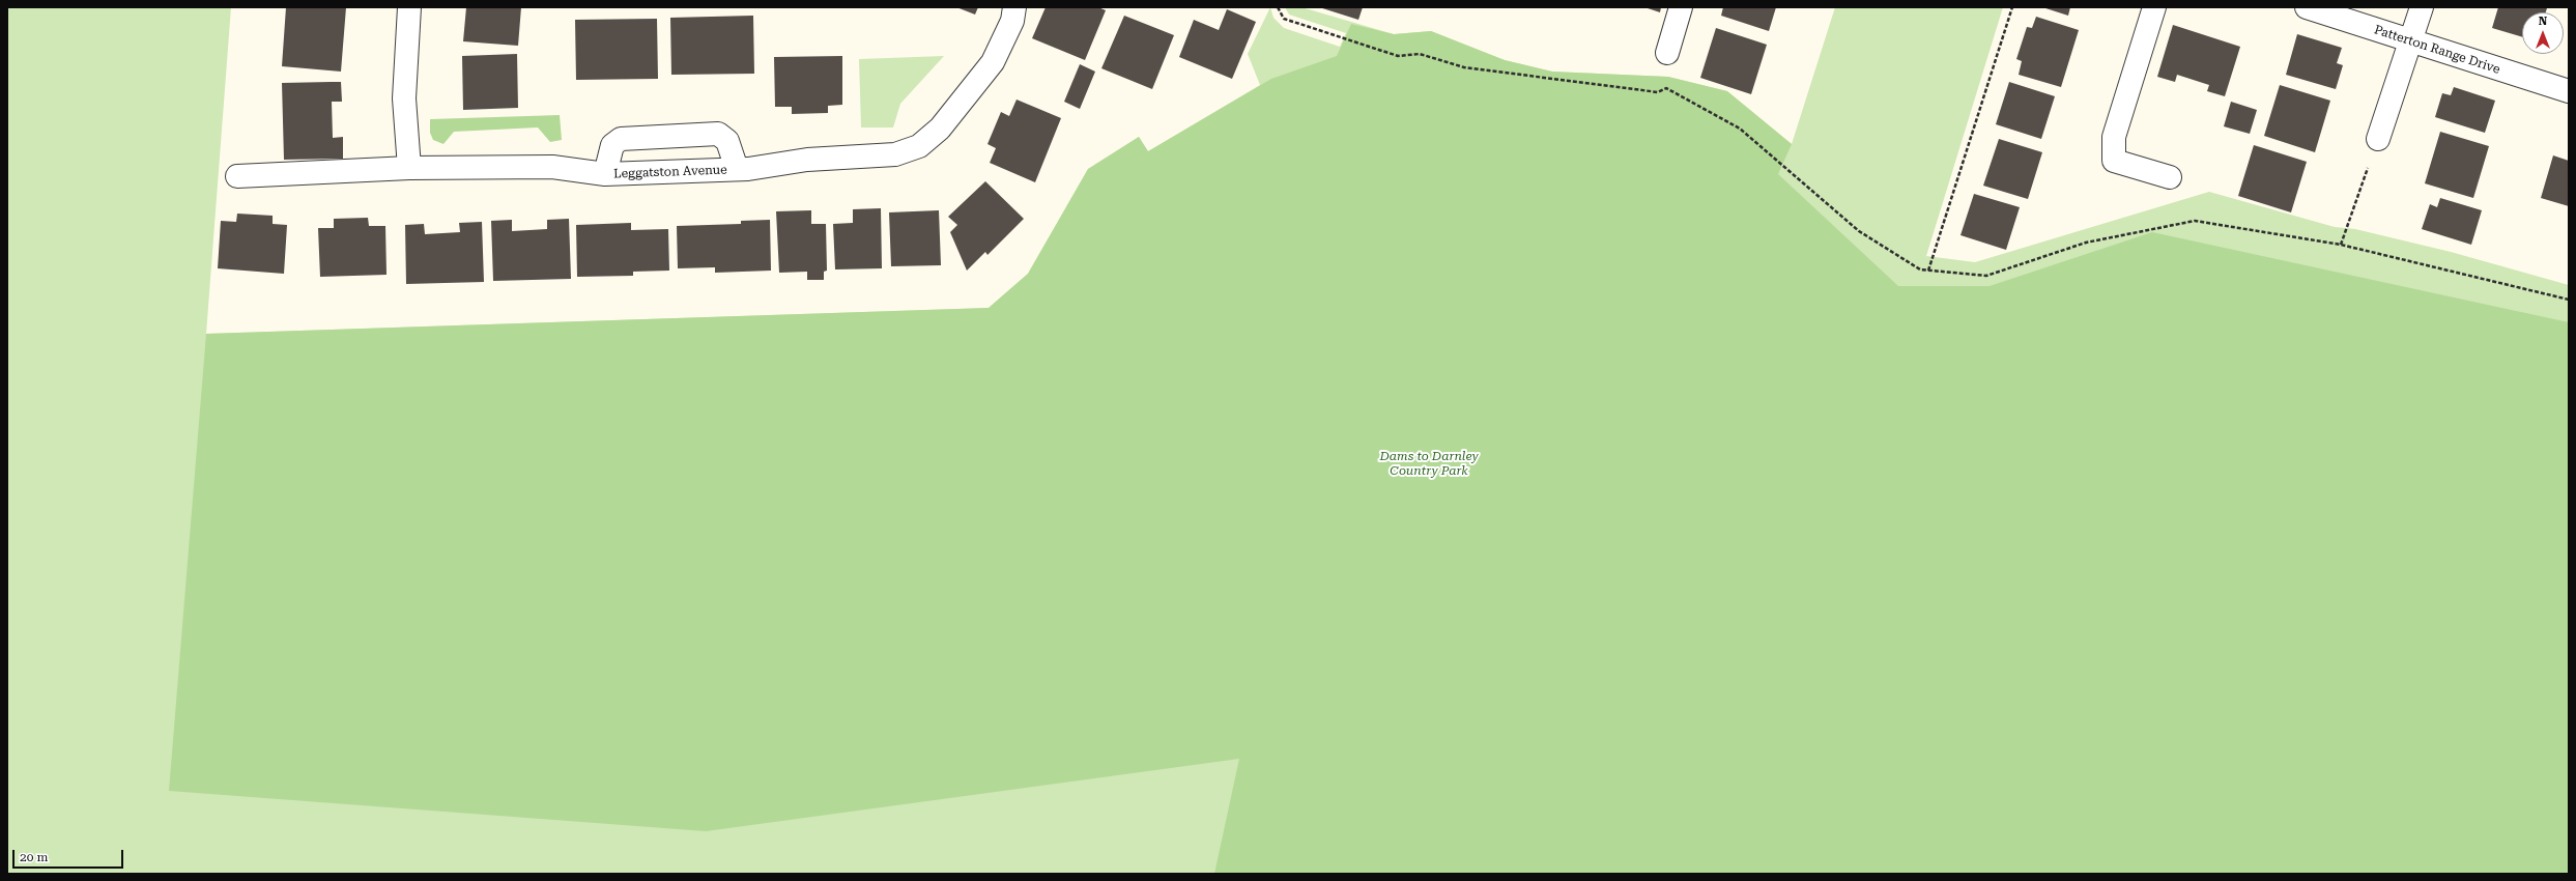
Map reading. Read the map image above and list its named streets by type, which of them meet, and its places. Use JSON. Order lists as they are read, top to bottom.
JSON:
{
  "streets": {
    "street": ["Patterton Range Drive", "Leggatston Avenue"]
  },
  "parks": ["Dams to Darnley Country Park"],
  "scale_bar": "20 m",
  "north": "top"
}
